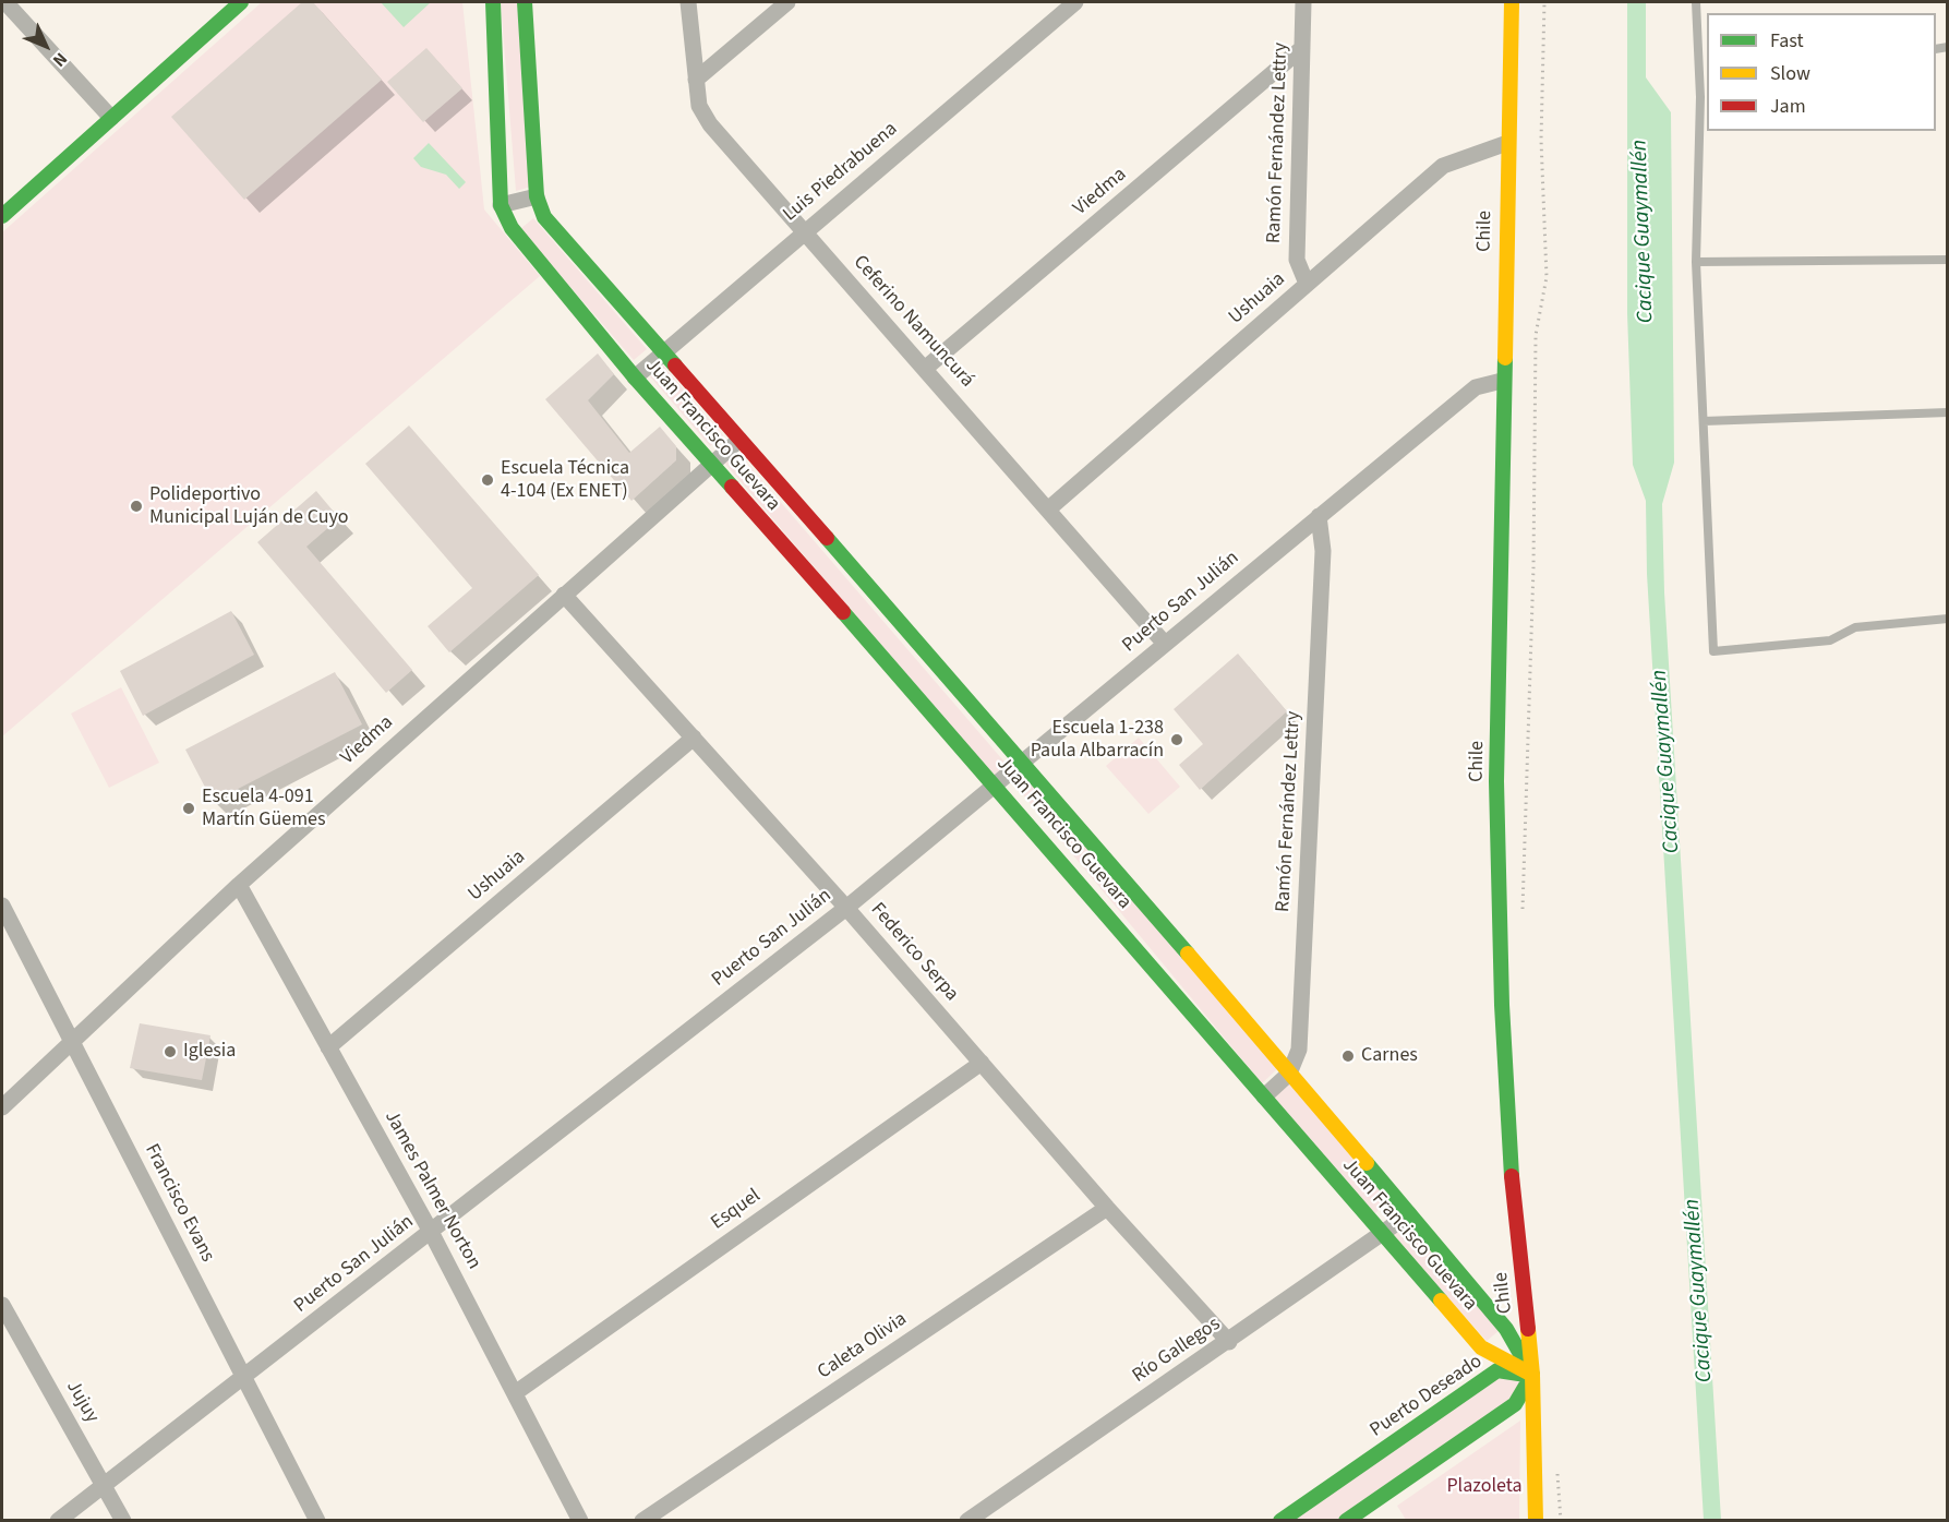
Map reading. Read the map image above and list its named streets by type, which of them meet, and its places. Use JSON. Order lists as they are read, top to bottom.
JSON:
{
  "streets": {
    "street": [
      "Ramón Fernández Lettry",
      "Luis Piedrabuena",
      "Viedma",
      "Chile",
      "Ushuaia",
      "Ceferino Namuncurá",
      "Juan Francisco Guevara",
      "Puerto San Julián",
      "Federico Serpa",
      "James Palmer Norton",
      "Francisco Evans",
      "Esquel",
      "Caleta Olivia",
      "Río Gallegos",
      "Puerto Deseado",
      "Jujuy"
    ]
  },
  "crossings": [
    ["Ramón Fernández Lettry", "Viedma"],
    ["Ramón Fernández Lettry", "Ushuaia"],
    ["Ramón Fernández Lettry", "Juan Francisco Guevara"],
    ["Ramón Fernández Lettry", "Puerto San Julián"],
    ["Luis Piedrabuena", "Ceferino Namuncurá"],
    ["Luis Piedrabuena", "Juan Francisco Guevara"],
    ["Viedma", "Ceferino Namuncurá"],
    ["Viedma", "Juan Francisco Guevara"],
    ["Viedma", "Federico Serpa"],
    ["Viedma", "James Palmer Norton"],
    ["Viedma", "Francisco Evans"],
    ["Chile", "Ushuaia"],
    ["Chile", "Juan Francisco Guevara"],
    ["Chile", "Puerto San Julián"],
    ["Chile", "Puerto Deseado"],
    ["Ushuaia", "Ceferino Namuncurá"],
    ["Ushuaia", "Federico Serpa"],
    ["Ushuaia", "James Palmer Norton"],
    ["Ceferino Namuncurá", "Puerto San Julián"],
    ["Juan Francisco Guevara", "Puerto San Julián"],
    ["Juan Francisco Guevara", "Río Gallegos"],
    ["Juan Francisco Guevara", "Puerto Deseado"],
    ["Puerto San Julián", "Federico Serpa"],
    ["Puerto San Julián", "James Palmer Norton"],
    ["Puerto San Julián", "Francisco Evans"],
    ["Puerto San Julián", "Jujuy"],
    ["Federico Serpa", "Esquel"],
    ["Federico Serpa", "Caleta Olivia"],
    ["Federico Serpa", "Río Gallegos"],
    ["James Palmer Norton", "Esquel"]
  ],
  "water": ["Cacique Guaymallén"],
  "parks": ["Plazoleta"],
  "places": [
    "Escuela Técnica 4-104 (Ex ENET)",
    "Polideportivo Municipal Luján de Cuyo",
    "Escuela 1-238 Paula Albarracín",
    "Escuela 4-091 Martín Güemes",
    "Iglesia",
    "Carnes"
  ],
  "legend": ["Fast", "Slow", "Jam"],
  "north": "bottom right"
}
